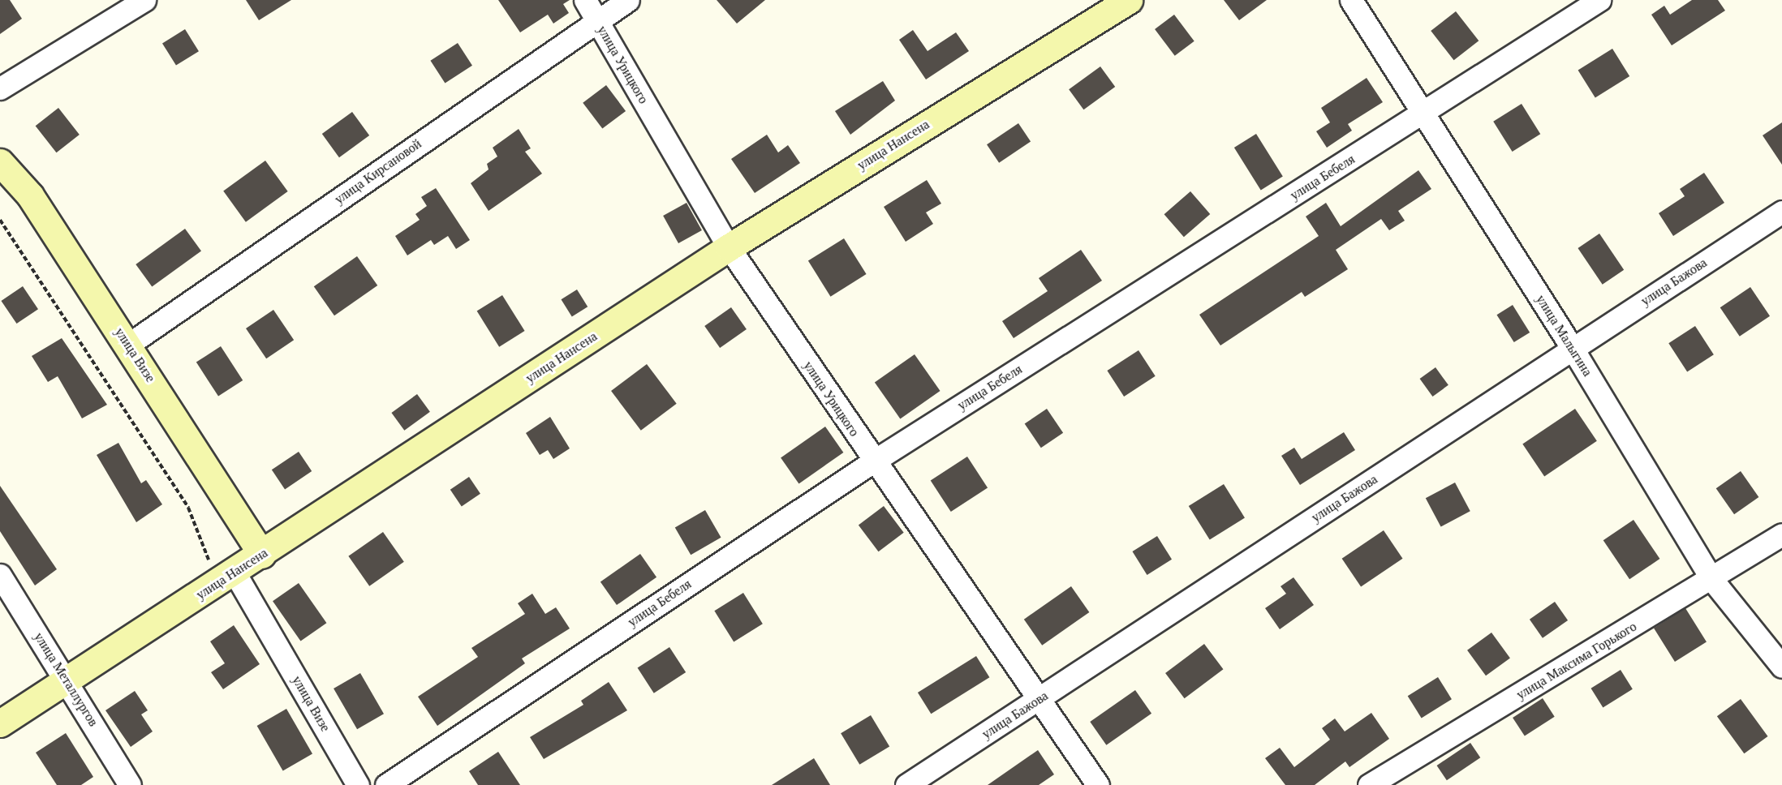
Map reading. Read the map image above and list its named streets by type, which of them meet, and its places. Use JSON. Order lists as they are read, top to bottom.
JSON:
{
  "streets": {
    "main road": ["улица Нансена", "улица Визе"],
    "street": [
      "улица Урицкого",
      "улица Кирсановой",
      "улица Бебеля",
      "улица Бажова",
      "улица Малыгина",
      "улица Максима Горького",
      "улица Металлургов"
    ]
  },
  "crossings": [
    ["улица Урицкого", "улица Нансена"],
    ["улица Урицкого", "улица Кирсановой"],
    ["улица Урицкого", "улица Бебеля"],
    ["улица Урицкого", "улица Бажова"],
    ["улица Нансена", "улица Визе"],
    ["улица Нансена", "улица Металлургов"],
    ["улица Кирсановой", "улица Визе"],
    ["улица Бебеля", "улица Малыгина"],
    ["улица Бажова", "улица Малыгина"],
    ["улица Малыгина", "улица Максима Горького"]
  ]
}
